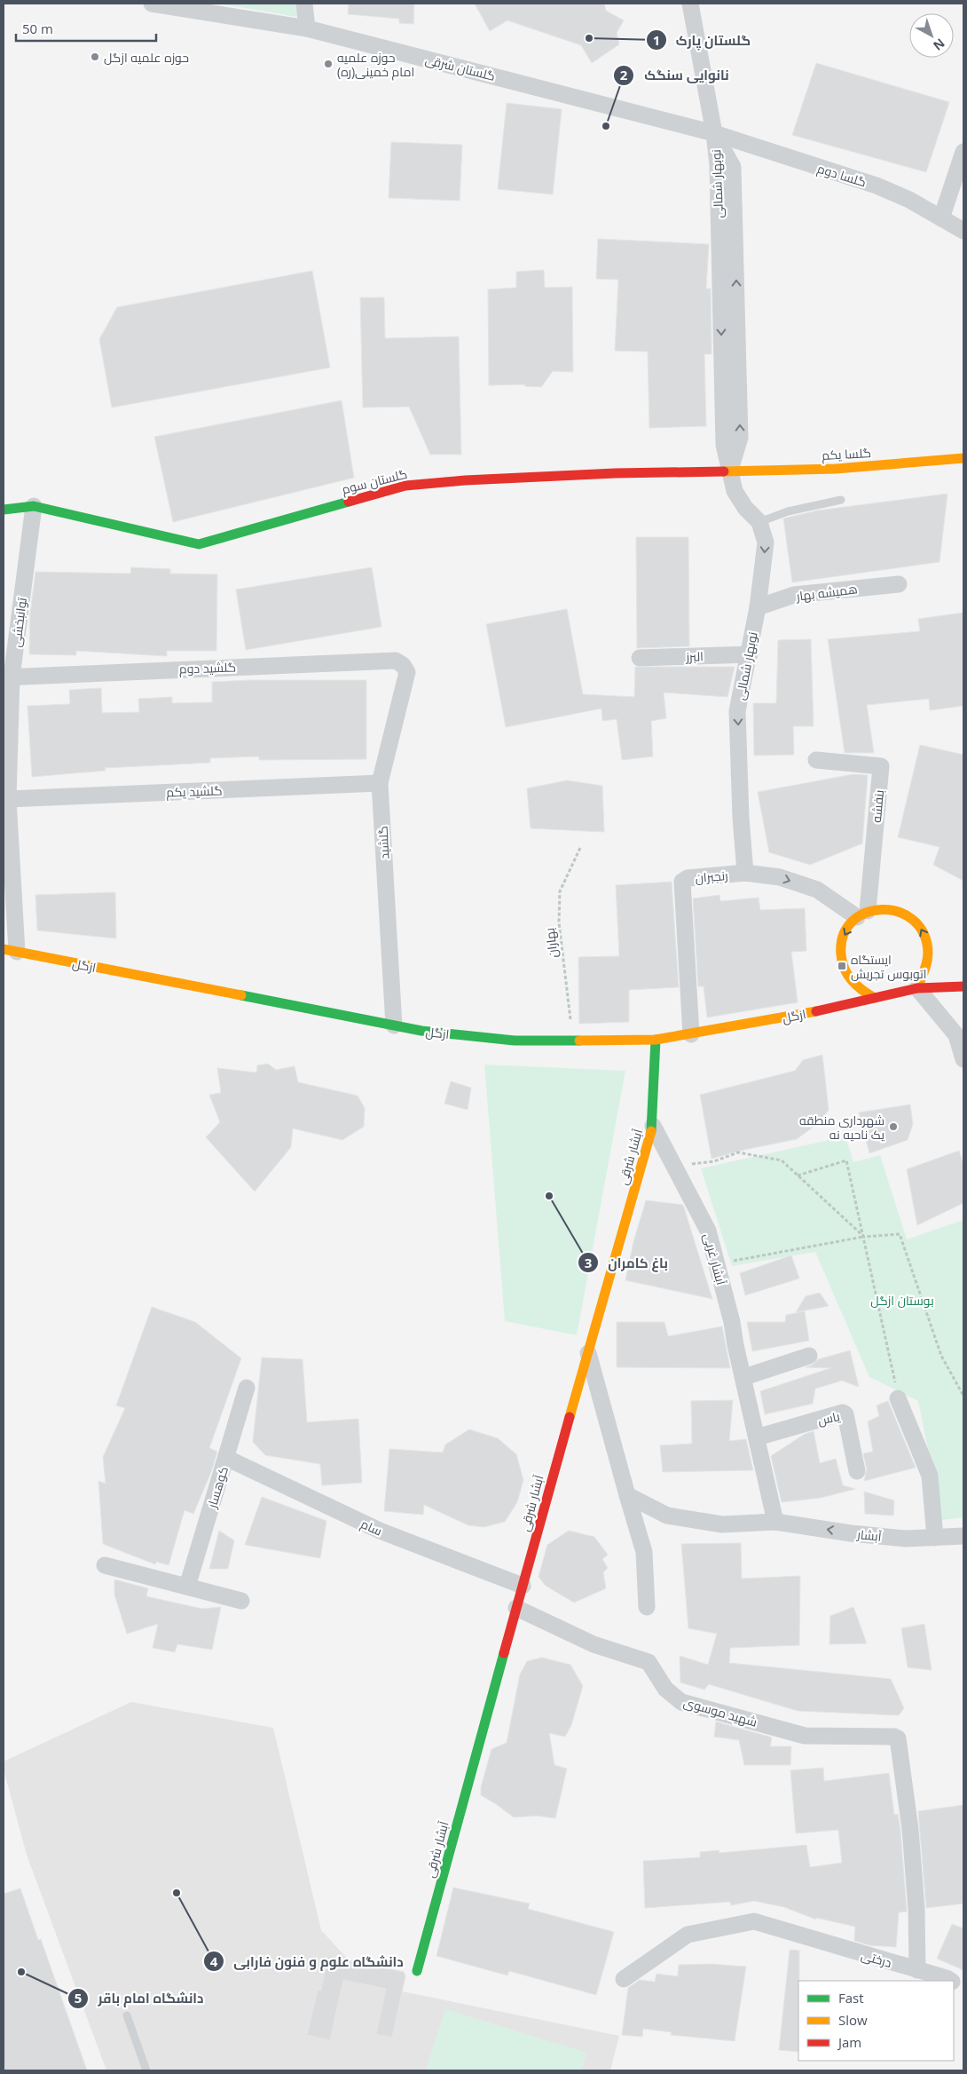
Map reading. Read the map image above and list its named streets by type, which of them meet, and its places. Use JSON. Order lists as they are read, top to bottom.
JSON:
{
  "streets": {
    "street": [
      "گلستان شرقی",
      "گلسا دوم",
      "نوبهار شمالی",
      "گلسا يكم",
      "گلستان سوم",
      "همیشه بهار",
      "توانبخشی",
      "البرز",
      "گلشيد دوم",
      "گلشيد يكم",
      "بنفشه",
      "گلشید",
      "رنجبران",
      "ازگل",
      "آبشار شرقی",
      "آبشار غربی",
      "یاس",
      "کوهسار",
      "سام",
      "آبشار",
      "شهید موسوی",
      "درختی"
    ],
    "path": ["بهاران"]
  },
  "crossings": [
    ["گلستان شرقی", "گلسا دوم"],
    ["گلستان شرقی", "نوبهار شمالی"],
    ["گلسا دوم", "نوبهار شمالی"],
    ["نوبهار شمالی", "گلسا يكم"],
    ["نوبهار شمالی", "گلستان سوم"],
    ["نوبهار شمالی", "همیشه بهار"],
    ["نوبهار شمالی", "البرز"],
    ["نوبهار شمالی", "رنجبران"],
    ["گلسا يكم", "گلستان سوم"],
    ["گلستان سوم", "توانبخشی"],
    ["توانبخشی", "گلشيد دوم"],
    ["توانبخشی", "گلشيد يكم"],
    ["توانبخشی", "ازگل"],
    ["گلشيد دوم", "گلشید"],
    ["گلشيد يكم", "گلشید"],
    ["بنفشه", "رنجبران"],
    ["بنفشه", "ازگل"],
    ["گلشید", "ازگل"],
    ["رنجبران", "ازگل"],
    ["بهاران", "ازگل"],
    ["ازگل", "آبشار شرقی"],
    ["آبشار شرقی", "آبشار غربی"],
    ["آبشار شرقی", "سام"],
    ["آبشار شرقی", "شهید موسوی"],
    ["آبشار غربی", "یاس"],
    ["کوهسار", "سام"],
    ["شهید موسوی", "درختی"]
  ],
  "one_way": ["رنجبران", "آبشار"],
  "parks": ["بوستان ازگل"],
  "places": {
    "other": [
      "گلستان پارک",
      "حوزه علمیه ازگل",
      "حوزه علمیه امام خمینی(ره)",
      "نانوایی سنگک",
      "شهرداری منطقه یک ناحیه نه",
      "باغ کامران",
      "دانشگاه علوم و فنون فارابی",
      "دانشگاه امام باقر"
    ],
    "transit": ["ایستگاه اتوبوس تجریش"]
  },
  "legend": ["Fast", "Slow", "Jam"],
  "scale_bar": "50 m",
  "north": "bottom right"
}
